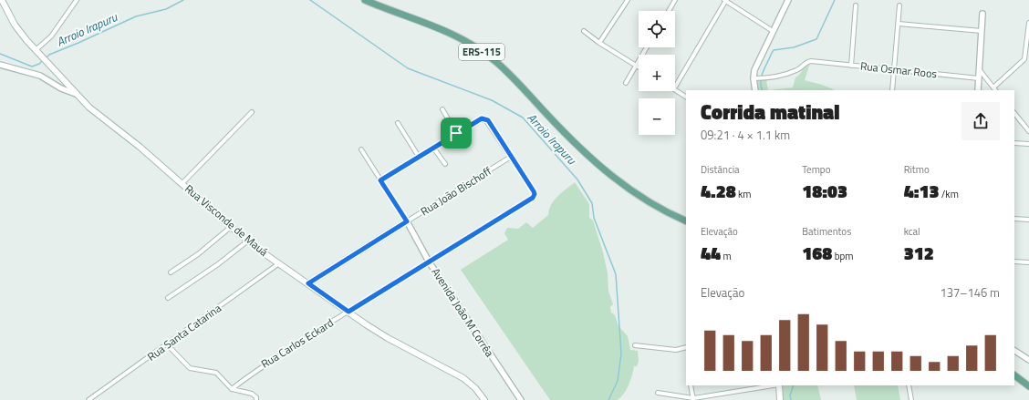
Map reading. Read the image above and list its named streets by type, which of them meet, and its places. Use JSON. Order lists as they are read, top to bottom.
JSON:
{
  "streets": {
    "main road": ["ERS-115", "Rua Visconde de Mauá"],
    "street": [
      "Rua Osmar Roos",
      "Rua João Bischoff",
      "Avenida João M Corrêa",
      "Rua Santa Catarina",
      "Rua Carlos Eckard"
    ]
  },
  "crossings": [
    ["Rua João Bischoff", "Rua Visconde de Mauá"],
    ["Rua João Bischoff", "Avenida João M Corrêa"],
    ["Rua João Bischoff", "Rua Carlos Eckard"],
    ["Rua Visconde de Mauá", "Rua Santa Catarina"],
    ["Rua Visconde de Mauá", "Rua Carlos Eckard"],
    ["Avenida João M Corrêa", "Rua Carlos Eckard"]
  ],
  "water": ["Arroio Irapuru"],
  "page": {
    "map_buttons": ["+", "−"],
    "heading": ["Corrida matinal", "09:21 · 4 × 1.1 km"],
    "stats": [
      ["Distância", "4.28 km"],
      ["Tempo", "18:03"],
      ["Ritmo", "4:13 /km"],
      ["Elevação", "44 m"],
      ["Batimentos", "168 bpm"],
      ["kcal", "312"]
    ],
    "chart": ["Elevação", "137–146 m"]
  }
}
